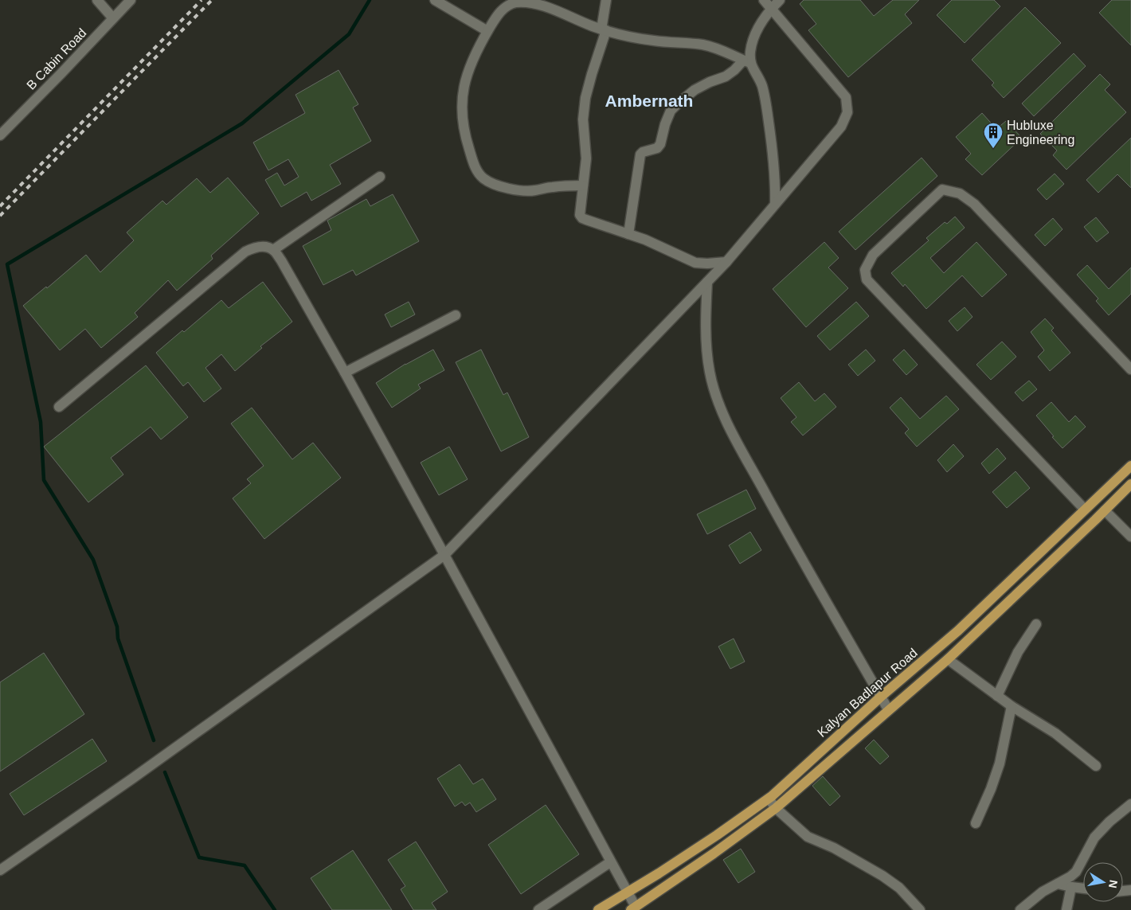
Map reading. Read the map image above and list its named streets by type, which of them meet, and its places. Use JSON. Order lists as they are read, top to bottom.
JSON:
{
  "streets": {
    "main road": ["Kalyan Badlapur Road"],
    "street": ["B Cabin Road"]
  },
  "districts": ["Ambernath"],
  "places": {
    "building": ["Hubluxe Engineering"]
  },
  "north": "right"
}
